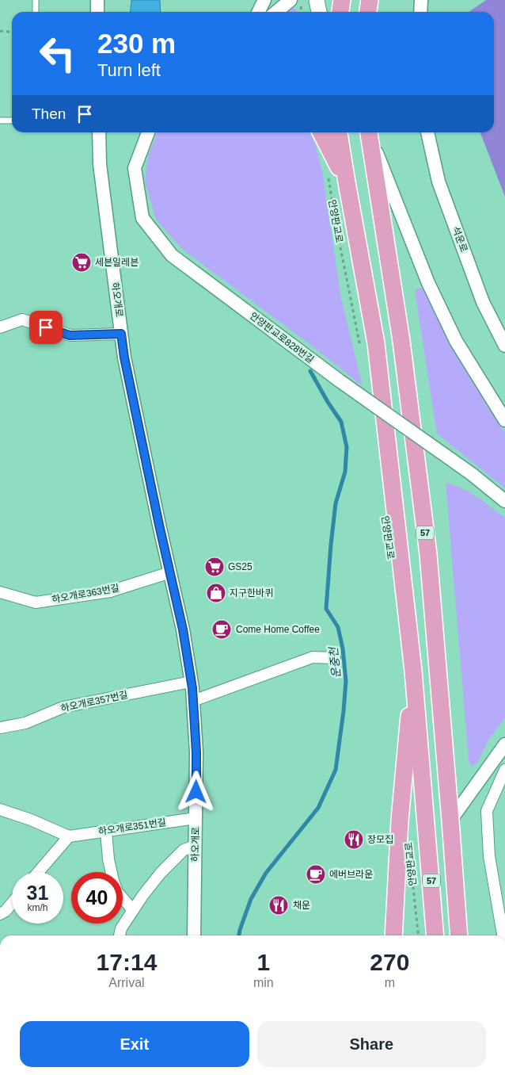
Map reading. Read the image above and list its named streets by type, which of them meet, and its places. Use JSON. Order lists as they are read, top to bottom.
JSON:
{
  "streets": {
    "main road": ["안양판교로", "57"],
    "street": [
      "석운로",
      "하오개로",
      "안양판교로828번길",
      "하오개로363번길",
      "하오개로357번길",
      "하오개로351번길"
    ]
  },
  "crossings": [
    ["하오개로", "하오개로363번길"],
    ["하오개로", "하오개로357번길"],
    ["하오개로", "하오개로351번길"]
  ],
  "water": ["운중천"],
  "places": {
    "supermarket": ["세븐일레븐", "GS25"],
    "shop": ["지구한바퀴"],
    "cafe": ["Come Home Coffee", "에버브라운"],
    "restaurant": ["장모집", "채운"]
  },
  "page": {
    "turn": ["230 m", "Turn left"],
    "then": "Then",
    "speed": "31 km/h",
    "limit": "40",
    "eta": [
      "17:14",
      "Arrival",
      "1",
      "min",
      "270",
      "m"
    ],
    "buttons": ["Exit", "Share"]
  }
}
